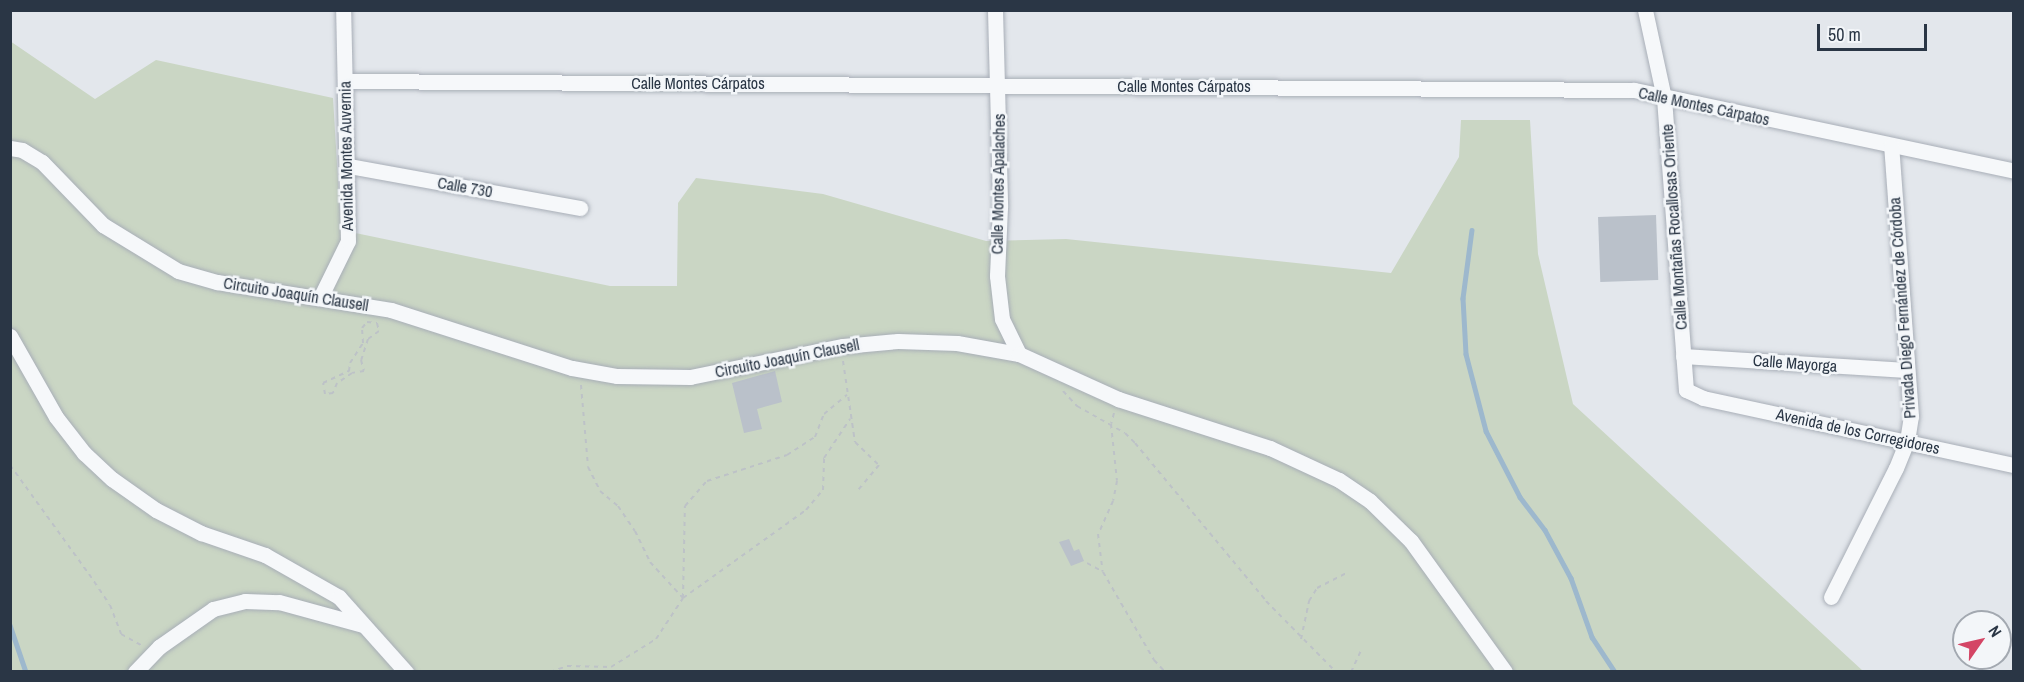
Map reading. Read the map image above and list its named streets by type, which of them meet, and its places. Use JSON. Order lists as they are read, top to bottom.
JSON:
{
  "streets": {
    "street": [
      "Calle Montes Cárpatos",
      "Avenida Montes Auvernia",
      "Calle Montes Apalaches",
      "Calle 730",
      "Calle Montañas Rocallosas Oriente",
      "Circuito Joaquín Clausell",
      "Privada Diego Fernández de Córdoba",
      "Calle Mayorga",
      "Avenida de los Corregidores"
    ]
  },
  "crossings": [
    ["Calle Montes Cárpatos", "Avenida Montes Auvernia"],
    ["Calle Montes Cárpatos", "Calle Montes Apalaches"],
    ["Calle Montes Cárpatos", "Calle Montañas Rocallosas Oriente"],
    ["Calle Montes Cárpatos", "Privada Diego Fernández de Córdoba"],
    ["Avenida Montes Auvernia", "Calle 730"],
    ["Avenida Montes Auvernia", "Circuito Joaquín Clausell"],
    ["Calle Montes Apalaches", "Circuito Joaquín Clausell"],
    ["Calle Montañas Rocallosas Oriente", "Calle Mayorga"],
    ["Calle Montañas Rocallosas Oriente", "Avenida de los Corregidores"],
    ["Privada Diego Fernández de Córdoba", "Calle Mayorga"],
    ["Privada Diego Fernández de Córdoba", "Avenida de los Corregidores"]
  ],
  "scale_bar": "50 m",
  "north": "top right"
}
